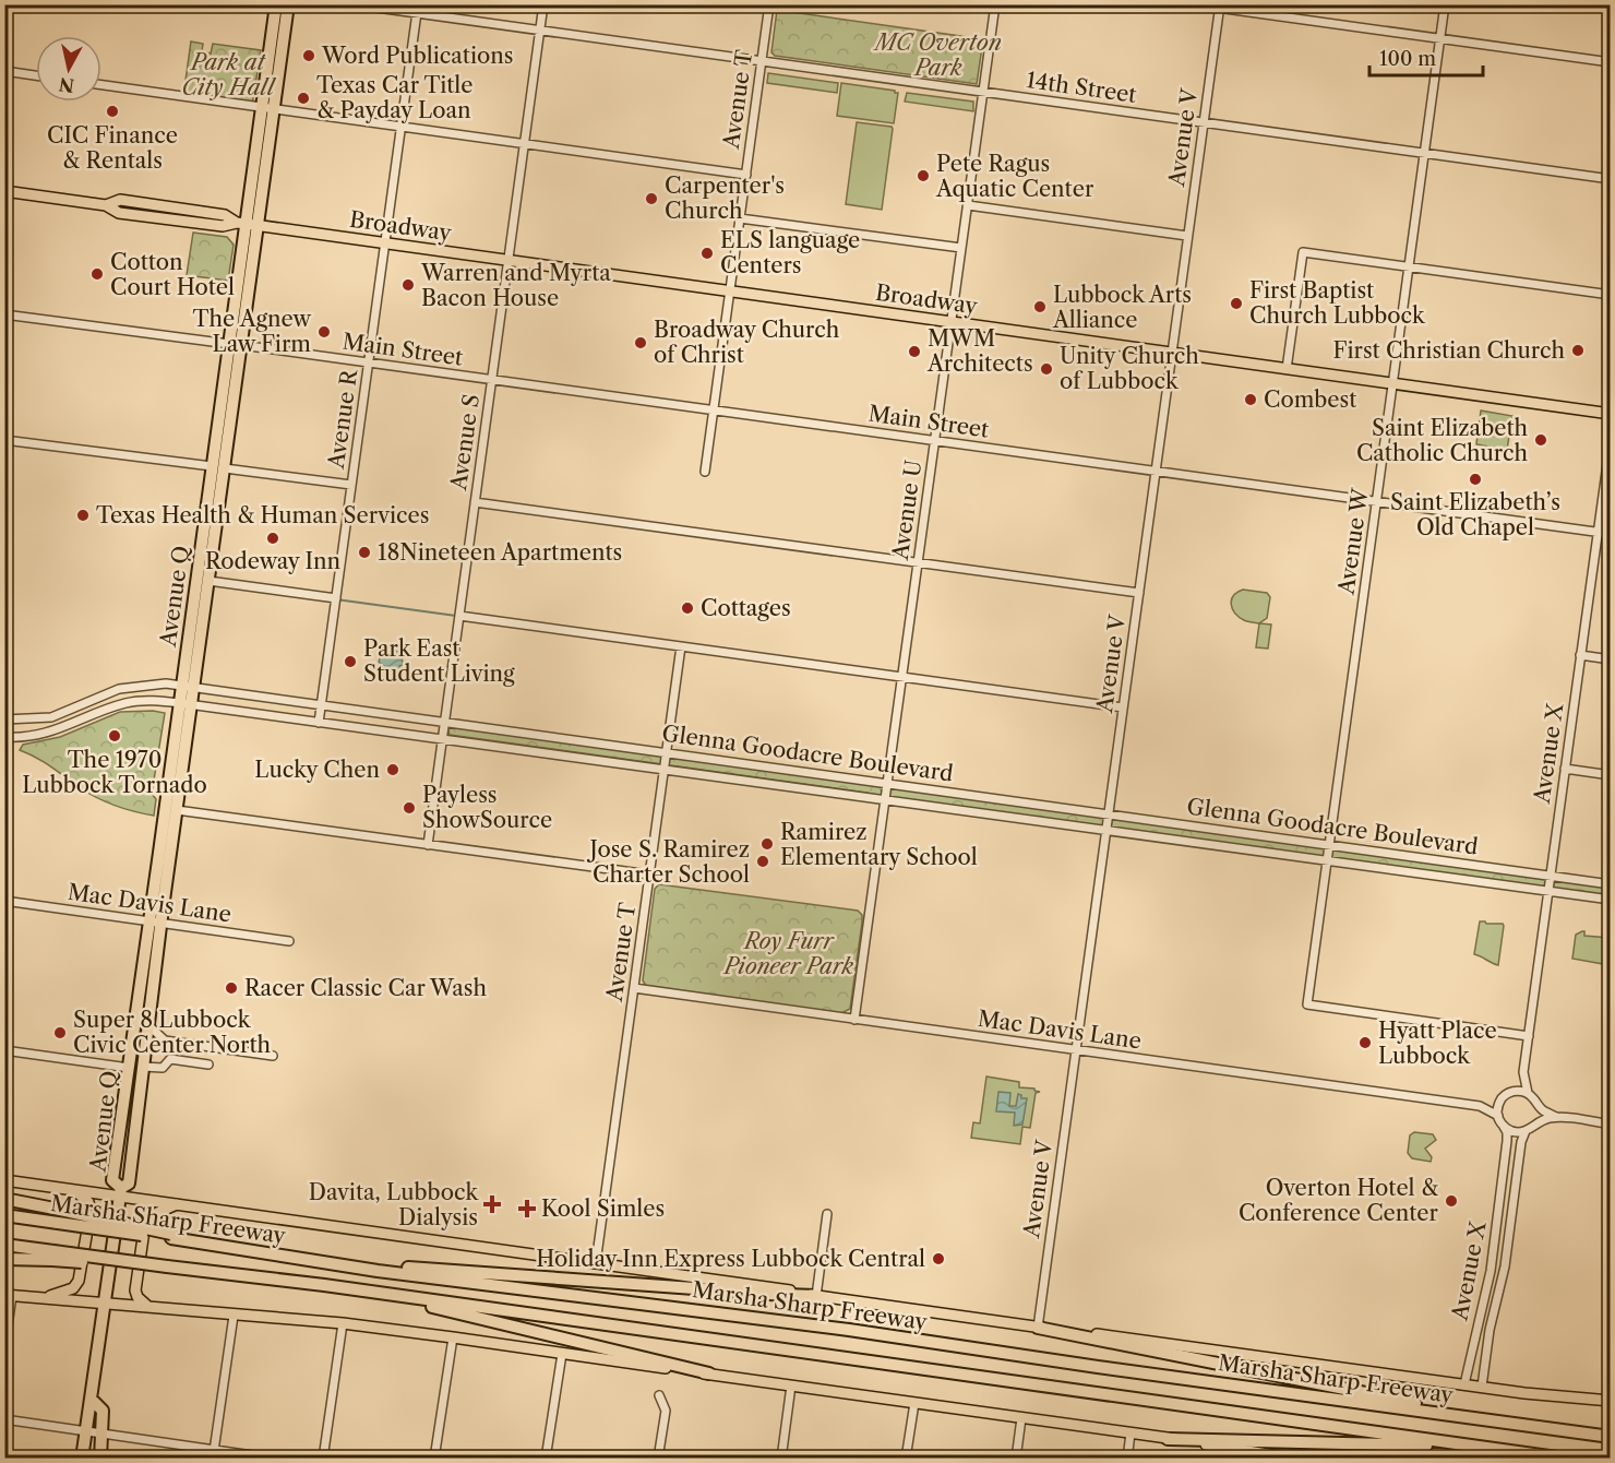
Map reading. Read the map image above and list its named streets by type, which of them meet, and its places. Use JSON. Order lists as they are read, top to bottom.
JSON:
{
  "streets": {
    "highway": ["Avenue Q", "Marsha Sharp Freeway"],
    "main road": ["Broadway"],
    "street": [
      "14th Street",
      "Avenue T",
      "Avenue V",
      "Main Street",
      "Avenue R",
      "Avenue S",
      "Avenue U",
      "Avenue W",
      "Glenna Goodacre Boulevard",
      "Avenue X",
      "Mac Davis Lane"
    ]
  },
  "crossings": [
    ["14th Street", "Avenue T"],
    ["14th Street", "Avenue V"],
    ["14th Street", "Avenue R"],
    ["14th Street", "Avenue S"],
    ["14th Street", "Avenue U"],
    ["14th Street", "Avenue W"],
    ["Avenue T", "Broadway"],
    ["Avenue T", "Main Street"],
    ["Avenue T", "Glenna Goodacre Boulevard"],
    ["Avenue T", "Mac Davis Lane"],
    ["Avenue T", "Marsha Sharp Freeway"],
    ["Avenue V", "Broadway"],
    ["Avenue V", "Main Street"],
    ["Avenue V", "Glenna Goodacre Boulevard"],
    ["Avenue V", "Mac Davis Lane"],
    ["Avenue V", "Marsha Sharp Freeway"],
    ["Broadway", "Avenue R"],
    ["Broadway", "Avenue S"],
    ["Broadway", "Avenue U"],
    ["Broadway", "Avenue W"],
    ["Broadway", "Avenue Q"],
    ["Main Street", "Avenue R"],
    ["Main Street", "Avenue S"],
    ["Main Street", "Avenue U"],
    ["Main Street", "Avenue W"],
    ["Main Street", "Avenue Q"],
    ["Main Street", "Avenue X"],
    ["Avenue R", "Glenna Goodacre Boulevard"],
    ["Avenue S", "Glenna Goodacre Boulevard"],
    ["Avenue U", "Glenna Goodacre Boulevard"],
    ["Avenue U", "Mac Davis Lane"],
    ["Avenue W", "Glenna Goodacre Boulevard"],
    ["Avenue W", "Avenue X"],
    ["Avenue Q", "Glenna Goodacre Boulevard"],
    ["Avenue Q", "Mac Davis Lane"],
    ["Avenue Q", "Marsha Sharp Freeway"],
    ["Glenna Goodacre Boulevard", "Avenue X"],
    ["Avenue X", "Marsha Sharp Freeway"]
  ],
  "parks": ["MC Overton Park", "Park at City Hall", "Roy Furr Pioneer Park"],
  "places": {
    "other": [
      "Word Publications",
      "Texas Car Title & Payday Loan",
      "CIC Finance & Rentals",
      "Pete Ragus Aquatic Center",
      "Carpenter's Church",
      "ELS language Centers",
      "Cotton Court Hotel",
      "Warren and Myrta Bacon House",
      "First Baptist Church Lubbock",
      "Lubbock Arts Alliance",
      "The Agnew Law Firm",
      "Broadway Church of Christ",
      "First Christian Church",
      "MWM Architects",
      "Unity Church of Lubbock",
      "Combest",
      "Saint Elizabeth Catholic Church",
      "Saint Elizabeth’s Old Chapel",
      "Texas Health & Human Services",
      "Rodeway Inn",
      "18Nineteen Apartments",
      "Cottages",
      "Park East Student Living",
      "The 1970 Lubbock Tornado",
      "Lucky Chen",
      "Payless ShowSource",
      "Ramirez Elementary School",
      "Jose S. Ramirez Charter School",
      "Racer Classic Car Wash",
      "Super 8 Lubbock Civic Center North",
      "Hyatt Place Lubbock",
      "Overton Hotel & Conference Center",
      "Holiday Inn Express Lubbock Central"
    ],
    "health": ["Davita, Lubbock Dialysis", "Kool Simles"]
  },
  "scale_bar": "100 m",
  "north": "bottom"
}
